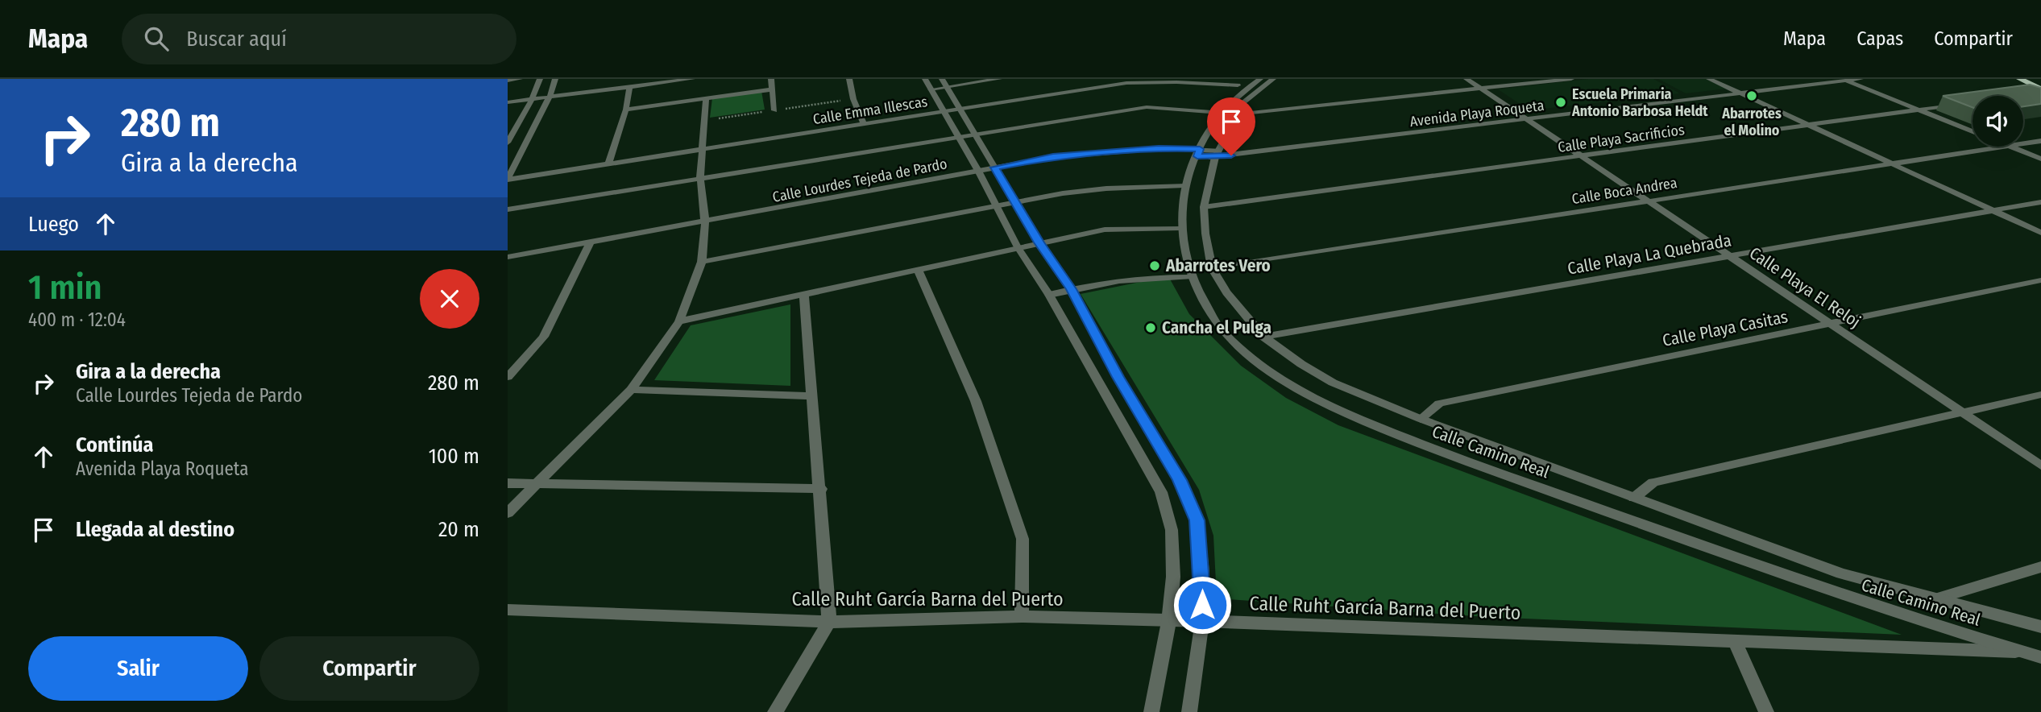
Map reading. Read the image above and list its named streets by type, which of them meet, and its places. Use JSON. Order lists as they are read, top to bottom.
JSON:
{
  "streets": {
    "street": [
      "Calle Emma Illescas",
      "Avenida Playa Roqueta",
      "Calle Playa Sacrificios",
      "Calle Lourdes Tejeda de Pardo",
      "Calle Boca Andrea",
      "Calle Playa La Quebrada",
      "Calle Playa El Reloj",
      "Calle Playa Casitas",
      "Calle Camino Real",
      "Calle Ruht García Barna del Puerto"
    ]
  },
  "crossings": [
    ["Avenida Playa Roqueta", "Calle Lourdes Tejeda de Pardo"],
    ["Avenida Playa Roqueta", "Calle Playa El Reloj"],
    ["Avenida Playa Roqueta", "Calle Camino Real"],
    ["Calle Playa Sacrificios", "Calle Playa El Reloj"],
    ["Calle Playa Sacrificios", "Calle Camino Real"],
    ["Calle Lourdes Tejeda de Pardo", "Calle Camino Real"],
    ["Calle Boca Andrea", "Calle Playa El Reloj"],
    ["Calle Boca Andrea", "Calle Camino Real"],
    ["Calle Playa La Quebrada", "Calle Playa El Reloj"],
    ["Calle Playa La Quebrada", "Calle Camino Real"],
    ["Calle Playa El Reloj", "Calle Playa Casitas"],
    ["Calle Playa Casitas", "Calle Camino Real"],
    ["Calle Camino Real", "Calle Ruht García Barna del Puerto"]
  ],
  "places": [
    "Abarrotes el Molino",
    "Escuela Primaria Antonio Barbosa Heldt",
    "Abarrotes Vero",
    "Cancha el Pulga"
  ],
  "page": {
    "header": "Mapa",
    "search": "Buscar aquí",
    "nav": ["Mapa", "Capas", "Compartir"],
    "turn": ["280 m", "Gira a la derecha"],
    "then": "Luego",
    "heading": ["1 min", "400 m · 12:04"],
    "list": [
      {
        "name": "Gira a la derecha",
        "note": "Calle Lourdes Tejeda de Pardo",
        "value": "280 m"
      },
      {
        "name": "Continúa",
        "note": "Avenida Playa Roqueta",
        "value": "100 m"
      },
      {
        "name": "Llegada al destino",
        "value": "20 m"
      }
    ],
    "buttons": ["Salir", "Compartir"]
  }
}
